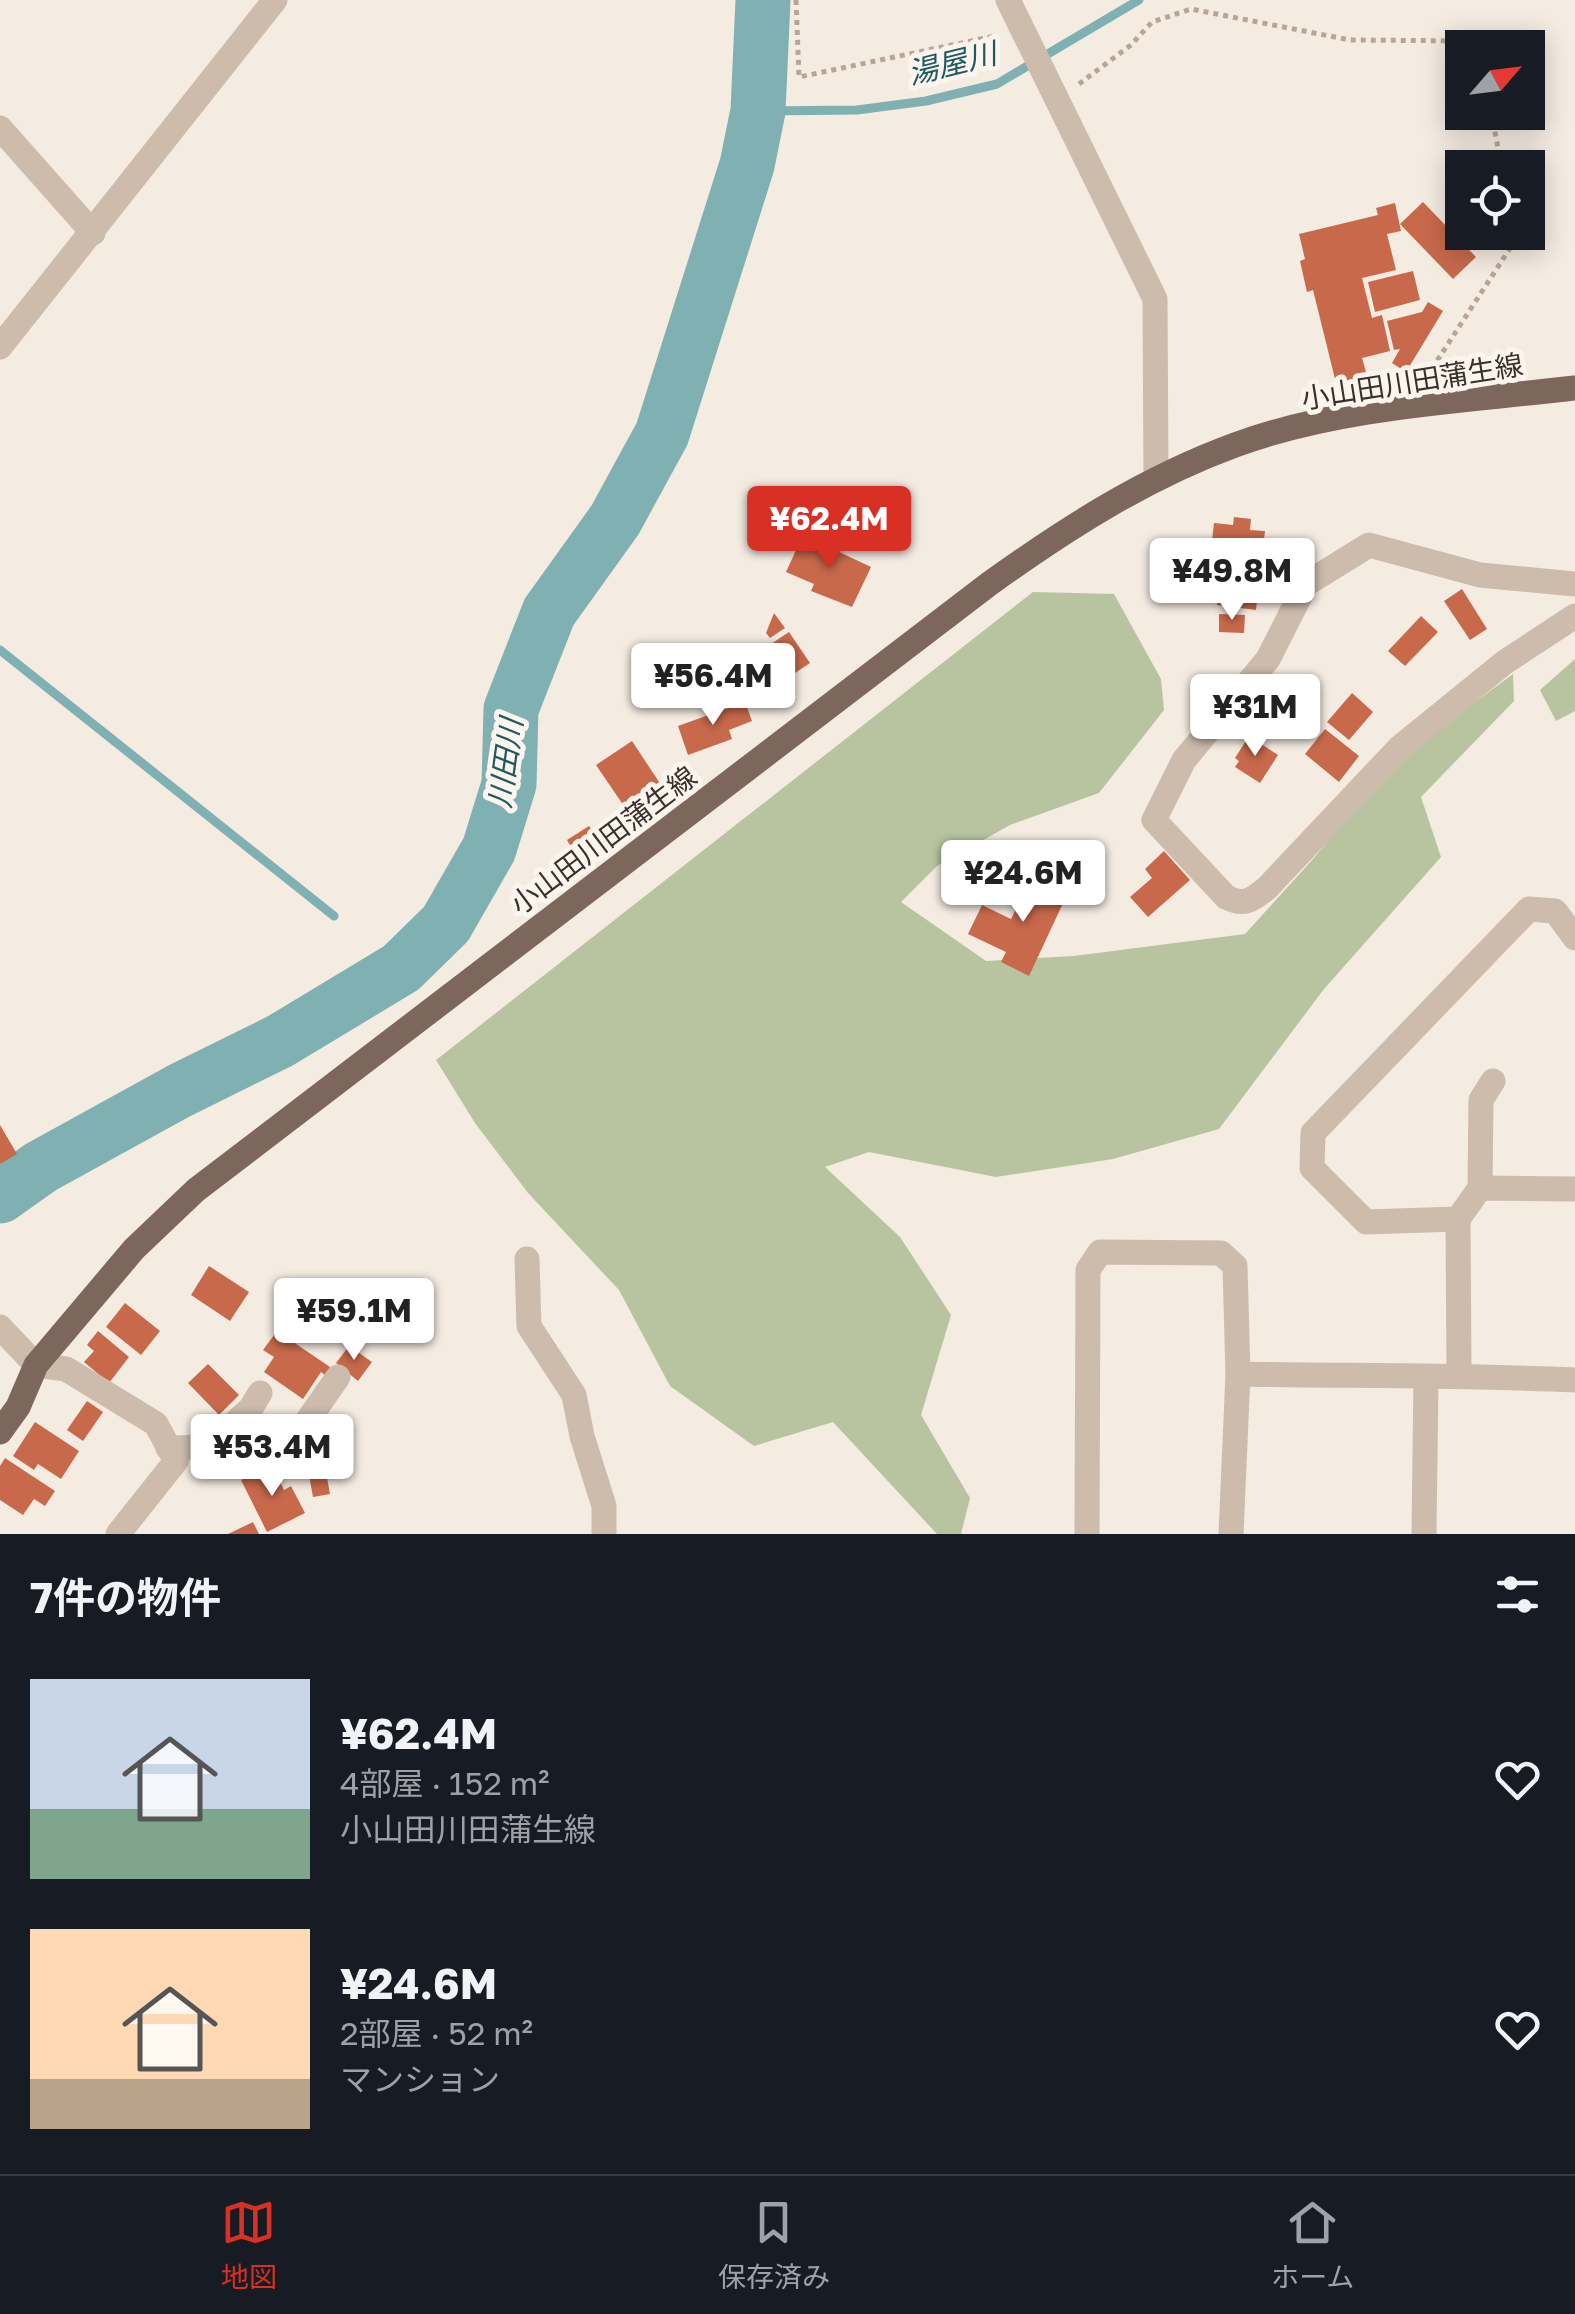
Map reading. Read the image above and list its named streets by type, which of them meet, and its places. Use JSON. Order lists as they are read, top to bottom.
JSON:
{
  "streets": {
    "main road": ["小山田川田蒲生線"]
  },
  "water": ["湯屋川", "川田川"],
  "north": "top right",
  "page": {
    "price": [
      "¥62.4M",
      "¥49.8M",
      "¥56.4M",
      "¥31M",
      "¥24.6M",
      "¥59.1M",
      "¥53.4M"
    ],
    "heading": "7件の物件",
    "list": [
      {
        "name": "¥62.4M",
        "note": "4部屋 · 152 m² · 小山田川田蒲生線"
      },
      {
        "name": "¥24.6M",
        "note": "2部屋 · 52 m² · マンション"
      }
    ],
    "tabs": ["地図", "保存済み", "ホーム"]
  }
}
